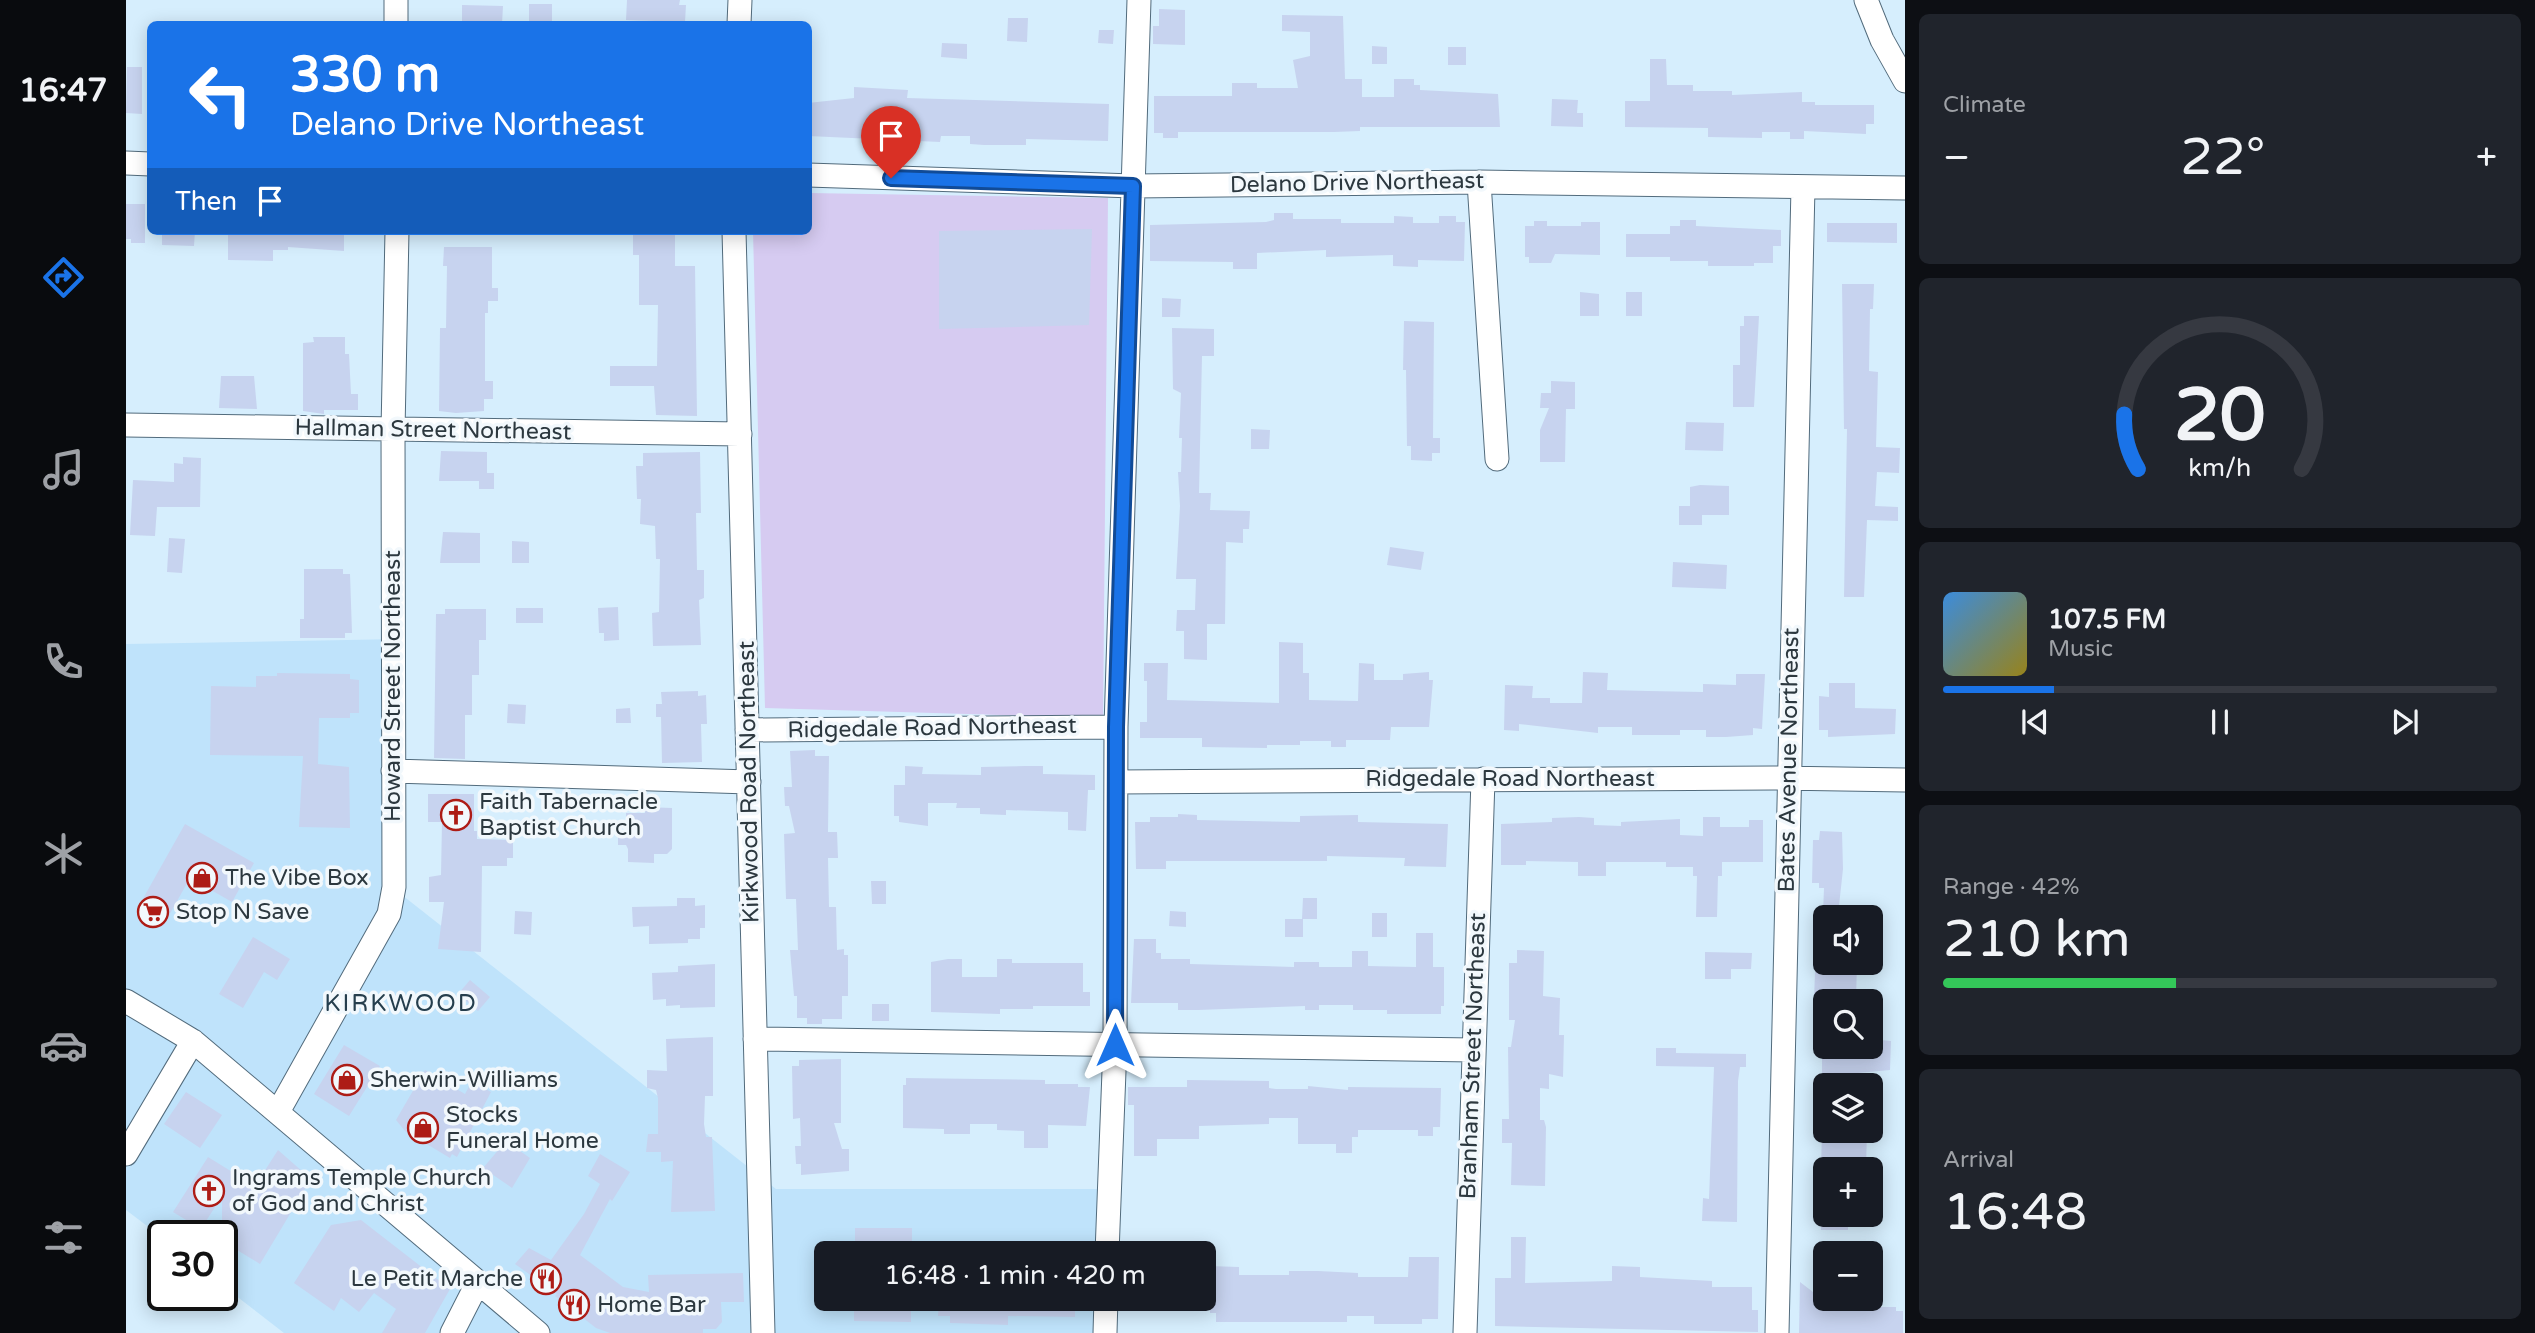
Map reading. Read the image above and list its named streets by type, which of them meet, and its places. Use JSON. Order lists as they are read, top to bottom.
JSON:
{
  "streets": {
    "street": [
      "Delano Drive Northeast",
      "Hallman Street Northeast",
      "Howard Street Northeast",
      "Ridgedale Road Northeast",
      "Bates Avenue Northeast",
      "Kirkwood Road Northeast",
      "Branham Street Northeast"
    ]
  },
  "crossings": [
    ["Delano Drive Northeast", "Bates Avenue Northeast"],
    ["Hallman Street Northeast", "Howard Street Northeast"],
    ["Hallman Street Northeast", "Kirkwood Road Northeast"],
    ["Ridgedale Road Northeast", "Bates Avenue Northeast"],
    ["Ridgedale Road Northeast", "Kirkwood Road Northeast"],
    ["Ridgedale Road Northeast", "Branham Street Northeast"]
  ],
  "districts": ["KIRKWOOD"],
  "places": {
    "church": ["Faith Tabernacle Baptist Church", "Ingrams Temple Church of God and Christ"],
    "shop": ["The Vibe Box", "Sherwin-Williams", "Stocks Funeral Home"],
    "supermarket": ["Stop N Save"],
    "restaurant": ["Le Petit Marche", "Home Bar"]
  },
  "page": {
    "tabs": "16:47",
    "tile": [
      "Climate",
      ["Range · 42%", "210 km"],
      ["Arrival", "16:48"]
    ],
    "turn": ["330 m", "Delano Drive Northeast"],
    "heat": ["−", "22°", "+"],
    "then": "Then",
    "song": ["107.5 FM", "Music"],
    "map_buttons": ["+", "−"],
    "limit": "30",
    "trip": "16:48 · 1 min · 420 m",
    "gauge": ["20", "km/h"]
  }
}
